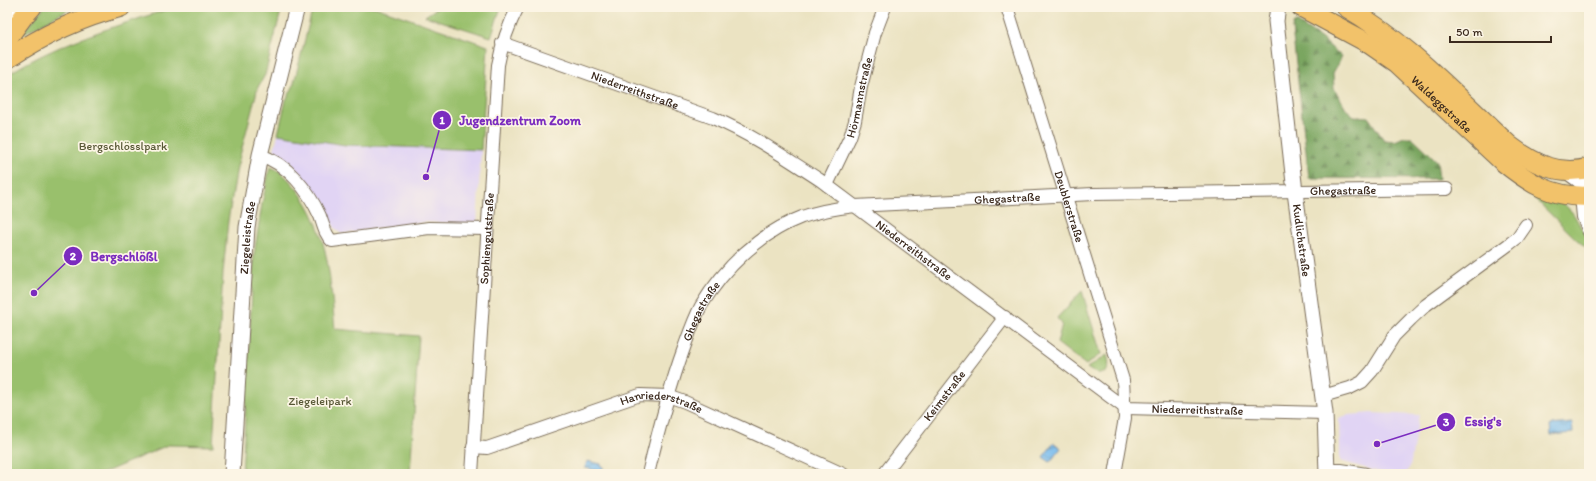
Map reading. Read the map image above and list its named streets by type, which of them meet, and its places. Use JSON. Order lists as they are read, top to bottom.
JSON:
{
  "streets": {
    "main road": ["Waldeggstraße"],
    "street": [
      "Niederreithstraße",
      "Hörmannstraße",
      "Ghegastraße",
      "Deublerstraße",
      "Ziegeleistraße",
      "Sophiengutstraße",
      "Kudlichstraße",
      "Keimstraße",
      "Hanriederstraße"
    ]
  },
  "crossings": [
    ["Niederreithstraße", "Hörmannstraße"],
    ["Niederreithstraße", "Ghegastraße"],
    ["Niederreithstraße", "Deublerstraße"],
    ["Niederreithstraße", "Sophiengutstraße"],
    ["Niederreithstraße", "Kudlichstraße"],
    ["Niederreithstraße", "Keimstraße"],
    ["Ghegastraße", "Deublerstraße"],
    ["Ghegastraße", "Kudlichstraße"],
    ["Ghegastraße", "Hanriederstraße"],
    ["Sophiengutstraße", "Hanriederstraße"]
  ],
  "parks": ["Bergschlösslpark", "Ziegeleipark"],
  "places": ["Jugendzentrum Zoom", "Bergschlößl", "Essig's"],
  "scale_bar": "50 m"
}
